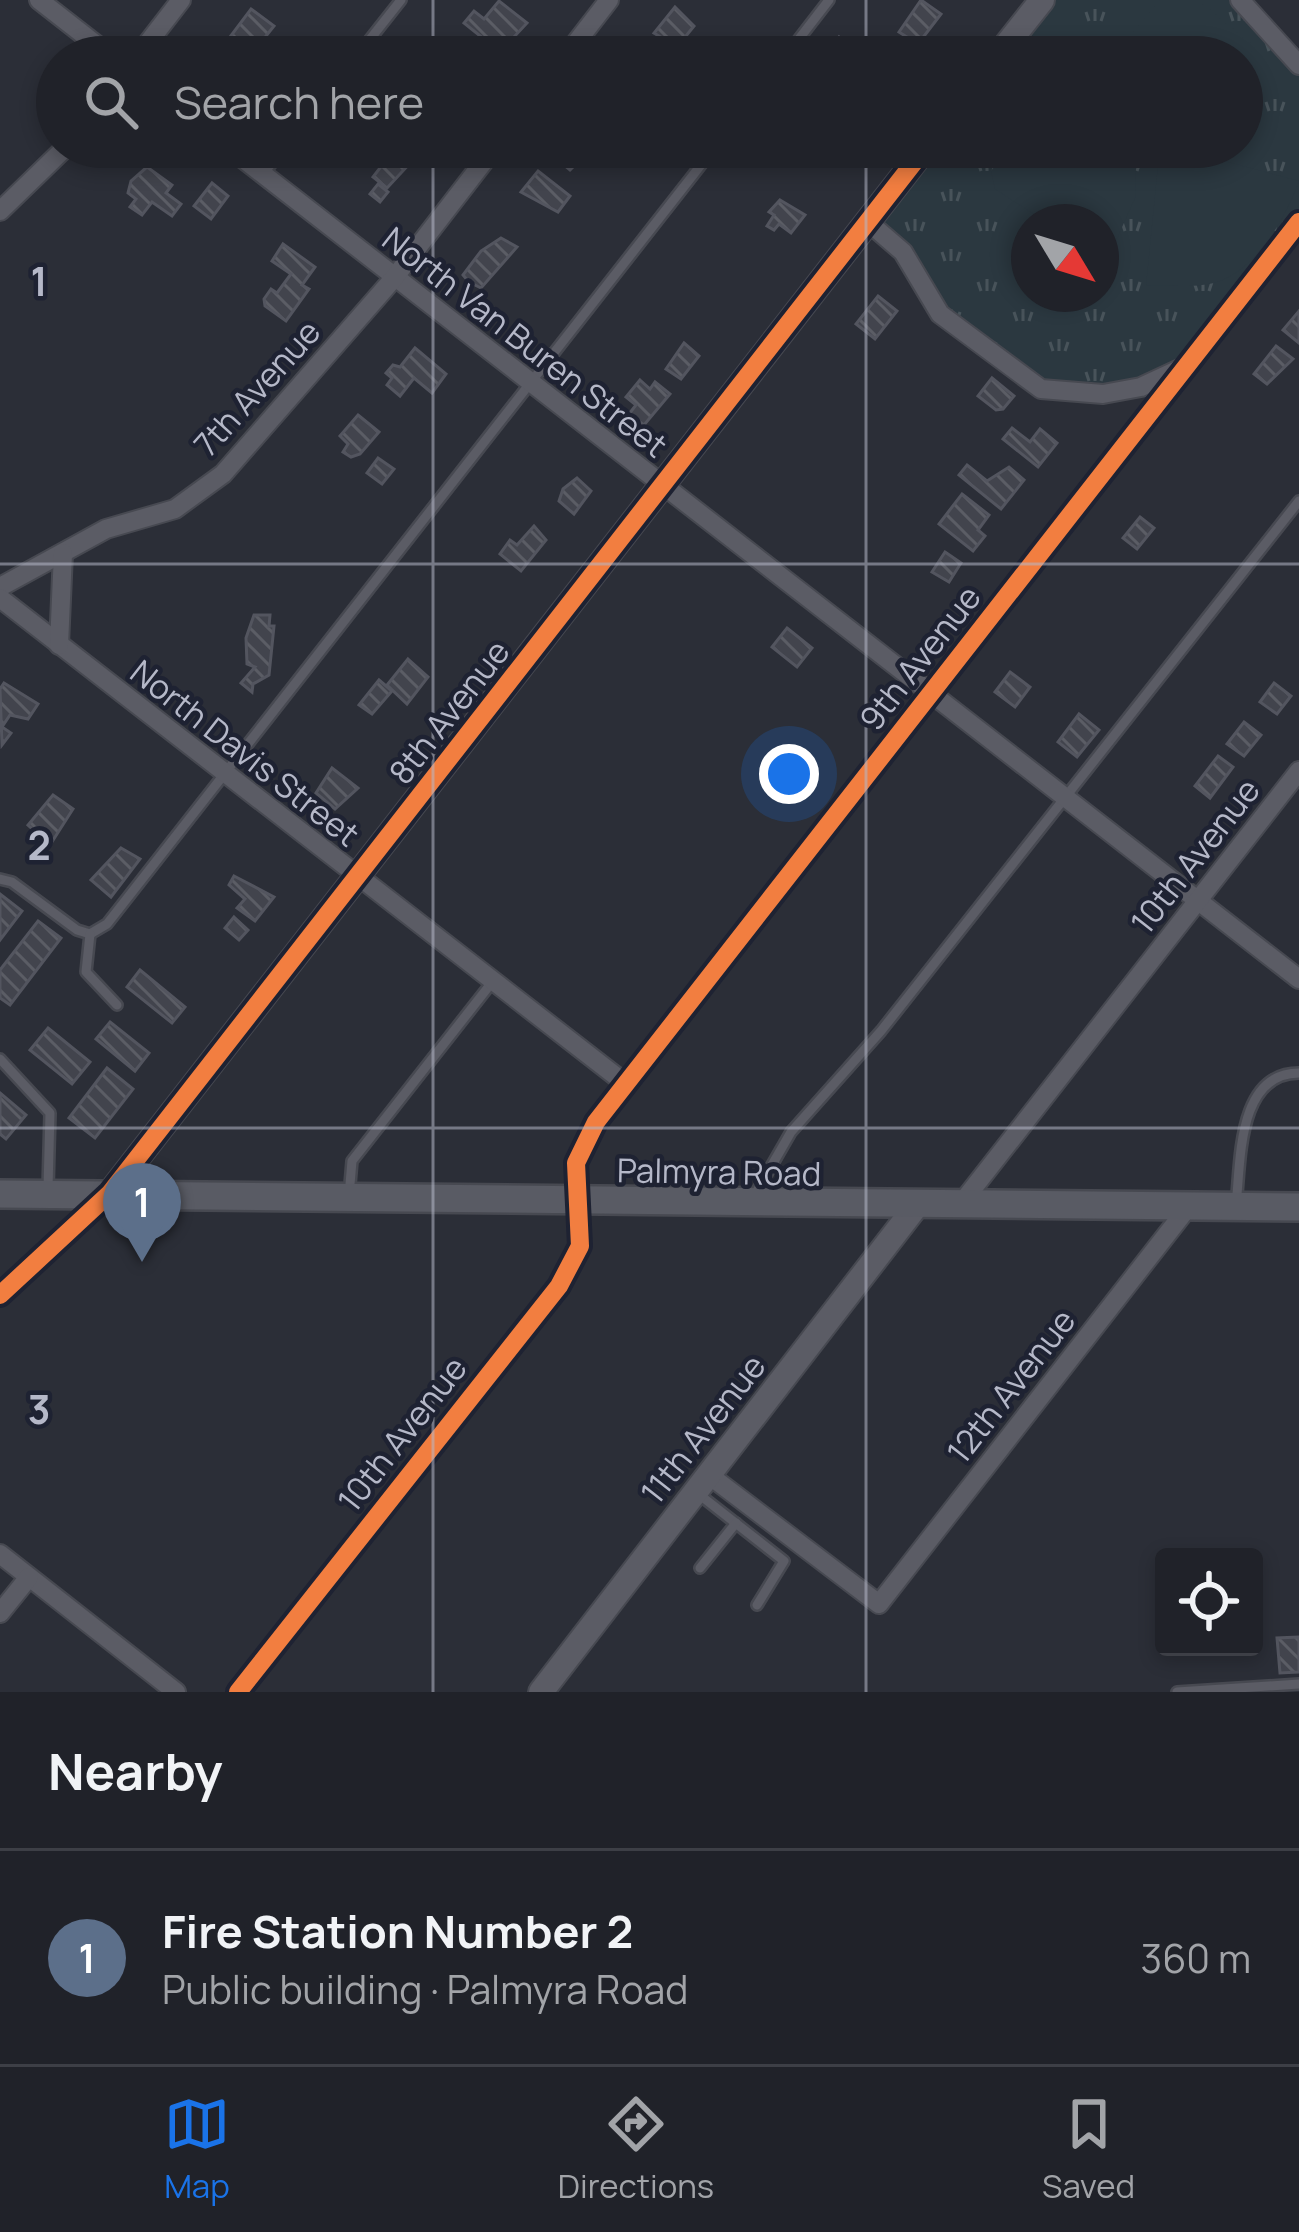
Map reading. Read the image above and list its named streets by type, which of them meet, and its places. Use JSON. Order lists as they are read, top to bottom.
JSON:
{
  "streets": {
    "main road": ["Palmyra Road"],
    "street": [
      "North Van Buren Street",
      "7th Avenue",
      "9th Avenue",
      "8th Avenue",
      "North Davis Street",
      "10th Avenue",
      "12th Avenue",
      "11th Avenue"
    ]
  },
  "crossings": [
    ["North Van Buren Street", "7th Avenue"],
    ["North Van Buren Street", "9th Avenue"],
    ["North Van Buren Street", "8th Avenue"],
    ["North Van Buren Street", "10th Avenue"],
    ["9th Avenue", "North Davis Street"],
    ["9th Avenue", "10th Avenue"],
    ["9th Avenue", "Palmyra Road"],
    ["8th Avenue", "North Davis Street"],
    ["8th Avenue", "Palmyra Road"],
    ["10th Avenue", "Palmyra Road"],
    ["Palmyra Road", "12th Avenue"],
    ["Palmyra Road", "11th Avenue"],
    ["12th Avenue", "11th Avenue"]
  ],
  "north": "bottom right",
  "page": {
    "search": "Search here",
    "pins": "1",
    "heading": "Nearby",
    "list": [
      {
        "mark": "1",
        "name": "Fire Station Number 2",
        "note": "Public building · Palmyra Road",
        "value": "360 m"
      }
    ],
    "nav": ["Map", "Directions", "Saved"]
  },
  "grid": {
    "rows": ["1", "2", "3"]
  }
}
